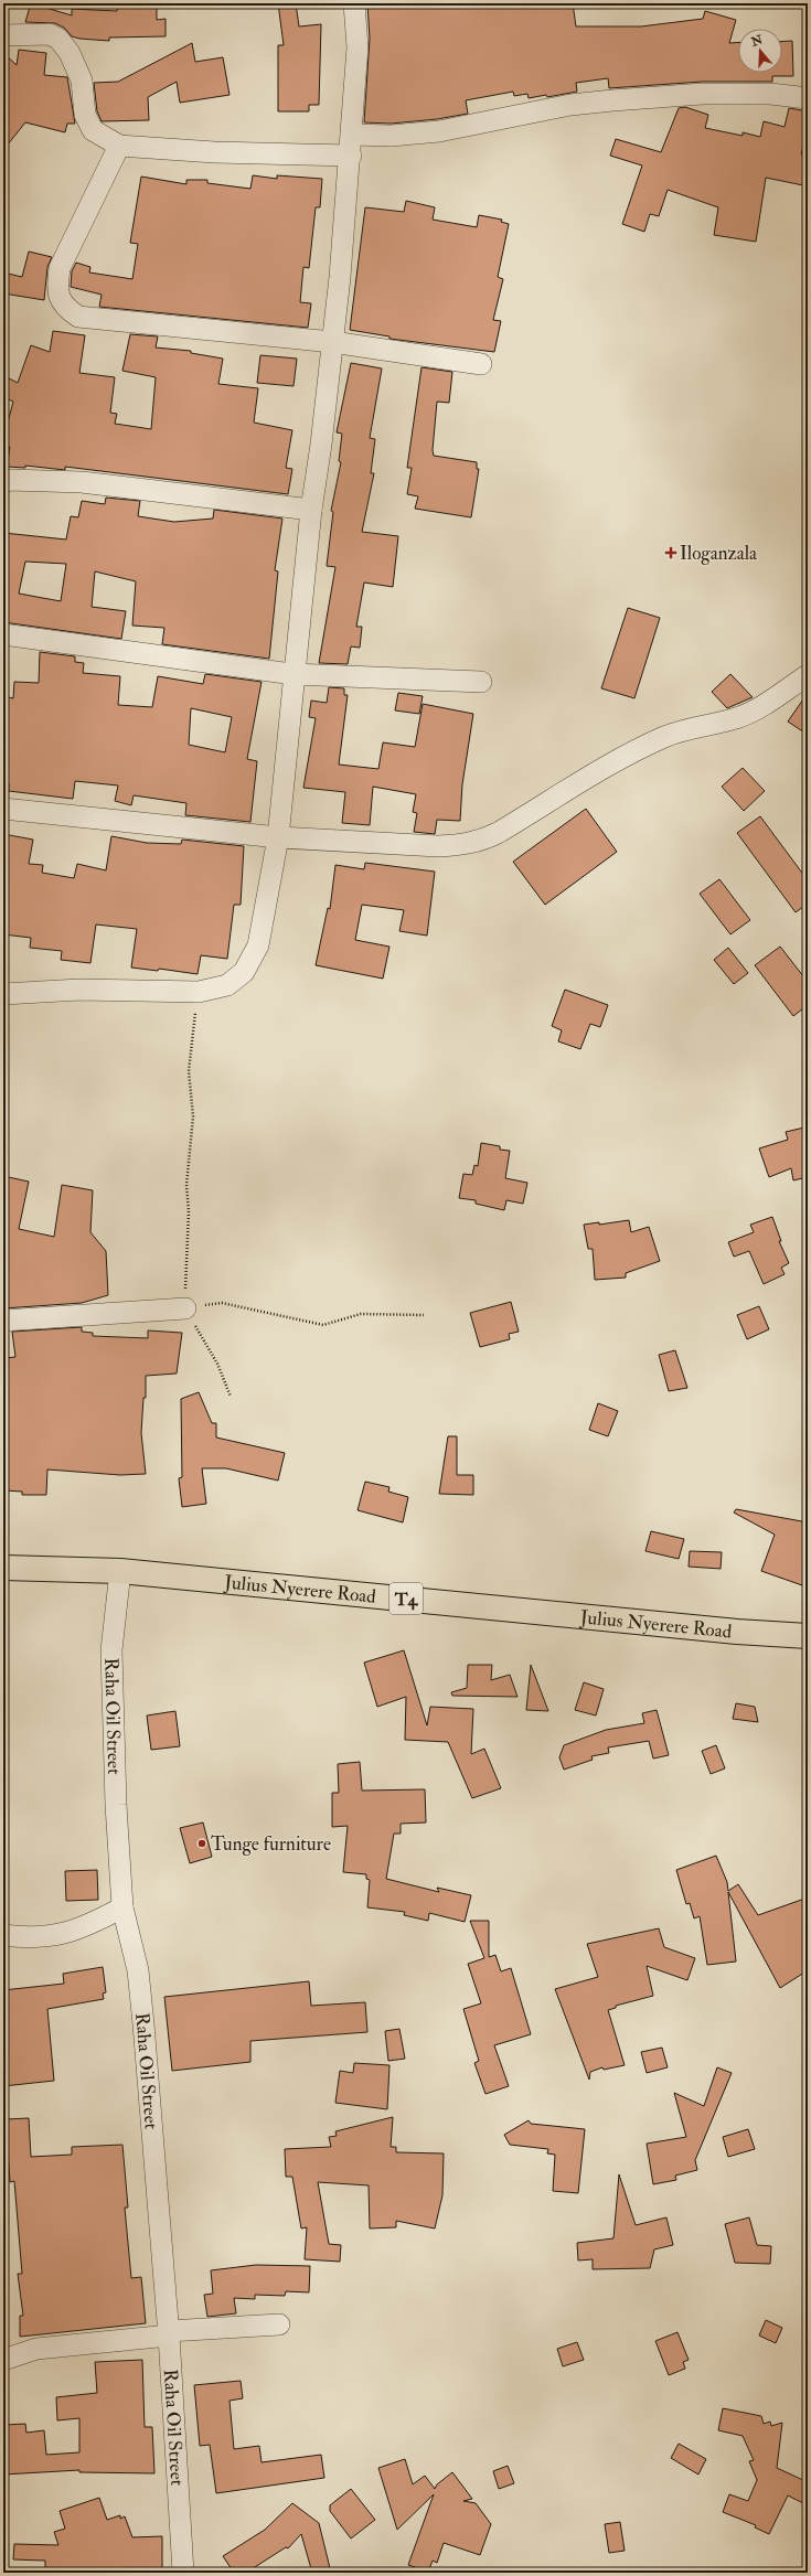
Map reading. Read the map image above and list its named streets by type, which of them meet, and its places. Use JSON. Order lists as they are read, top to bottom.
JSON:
{
  "streets": {
    "highway": ["Julius Nyerere Road", "T4"],
    "street": ["Raha Oil Street"]
  },
  "crossings": [
    ["Julius Nyerere Road", "Raha Oil Street"]
  ],
  "places": {
    "health": ["Iloganzala"],
    "other": ["Tunge furniture"]
  },
  "north": "top"
}
